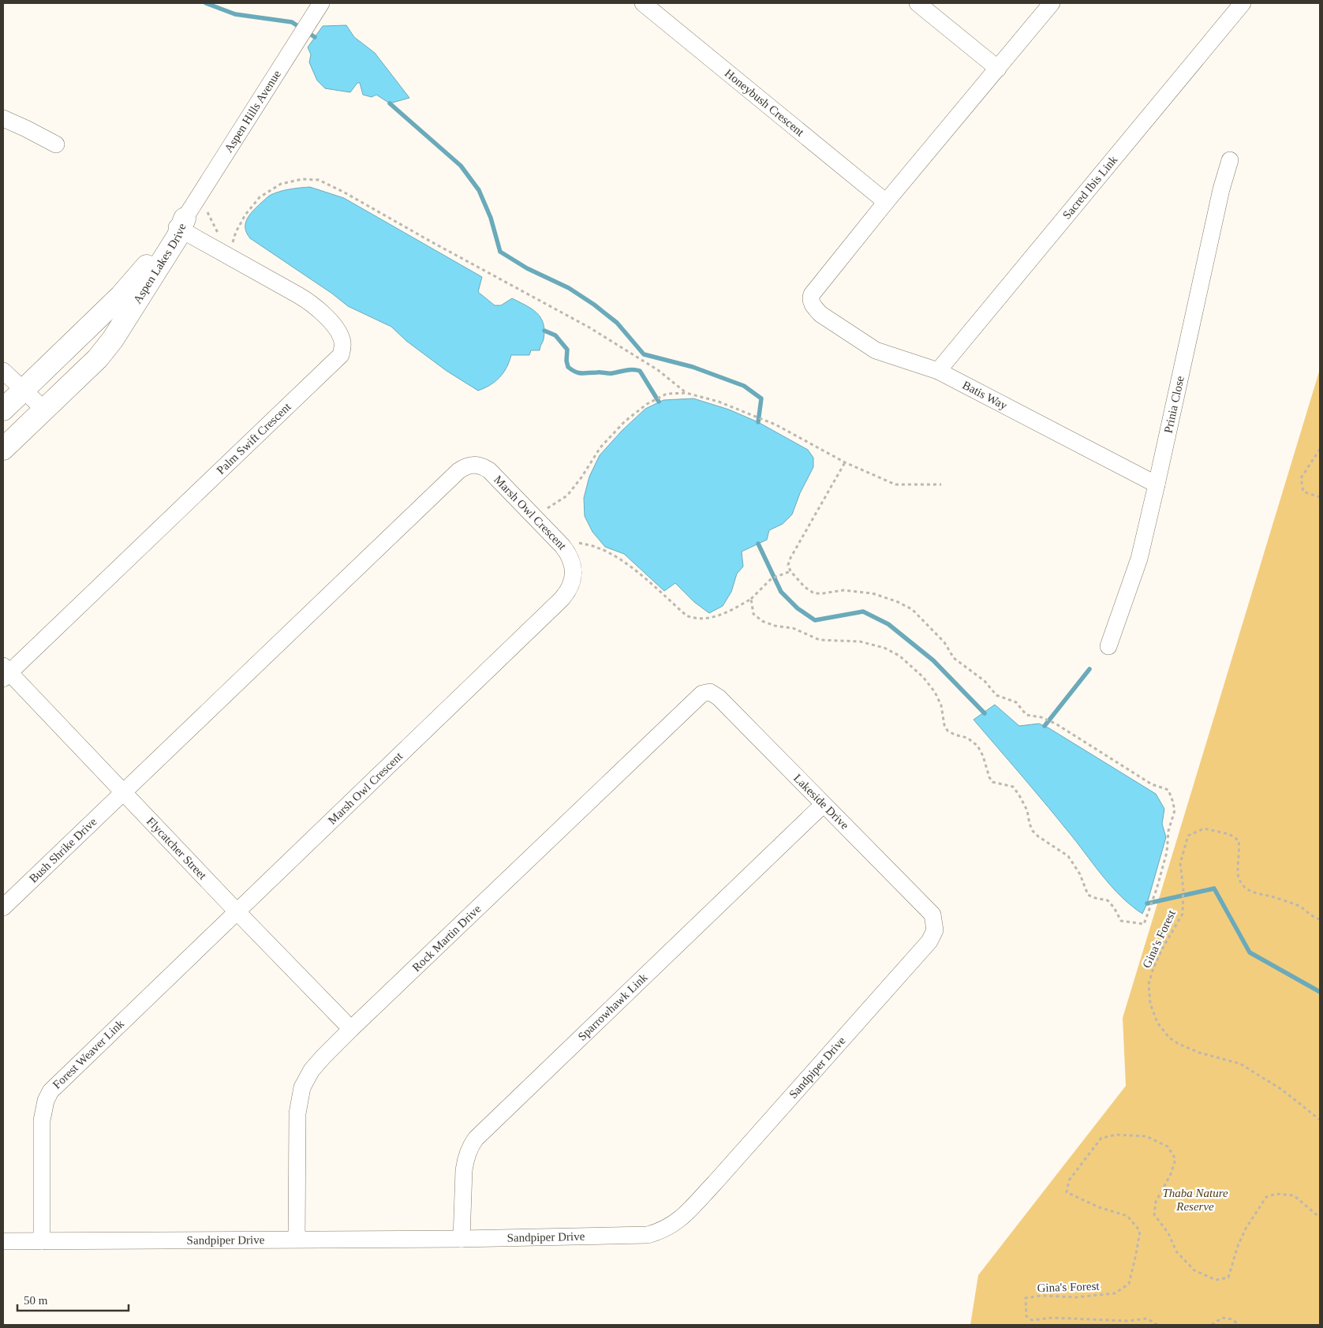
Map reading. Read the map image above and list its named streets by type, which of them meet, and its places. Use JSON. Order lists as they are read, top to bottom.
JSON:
{
  "streets": {
    "street": [
      "Honeybush Crescent",
      "Aspen Hills Avenue",
      "Sacred Ibis Link",
      "Aspen Lakes Drive",
      "Batis Way",
      "Prinia Close",
      "Palm Swift Crescent",
      "Marsh Owl Crescent",
      "Lakeside Drive",
      "Flycatcher Street",
      "Bush Shrike Drive",
      "Rock Martin Drive",
      "Sparrowhawk Link",
      "Forest Weaver Link",
      "Sandpiper Drive"
    ],
    "path": ["Gina's Forest"]
  },
  "crossings": [
    ["Honeybush Crescent", "Batis Way"],
    ["Aspen Hills Avenue", "Aspen Lakes Drive"],
    ["Aspen Hills Avenue", "Palm Swift Crescent"],
    ["Sacred Ibis Link", "Batis Way"],
    ["Aspen Lakes Drive", "Palm Swift Crescent"],
    ["Batis Way", "Prinia Close"],
    ["Palm Swift Crescent", "Flycatcher Street"],
    ["Marsh Owl Crescent", "Flycatcher Street"],
    ["Marsh Owl Crescent", "Bush Shrike Drive"],
    ["Marsh Owl Crescent", "Forest Weaver Link"],
    ["Lakeside Drive", "Rock Martin Drive"],
    ["Lakeside Drive", "Sparrowhawk Link"],
    ["Lakeside Drive", "Sandpiper Drive"],
    ["Flycatcher Street", "Bush Shrike Drive"],
    ["Flycatcher Street", "Rock Martin Drive"],
    ["Flycatcher Street", "Forest Weaver Link"],
    ["Rock Martin Drive", "Sandpiper Drive"],
    ["Sparrowhawk Link", "Sandpiper Drive"],
    ["Forest Weaver Link", "Sandpiper Drive"]
  ],
  "parks": ["Thaba Nature Reserve"],
  "scale_bar": "50 m"
}
